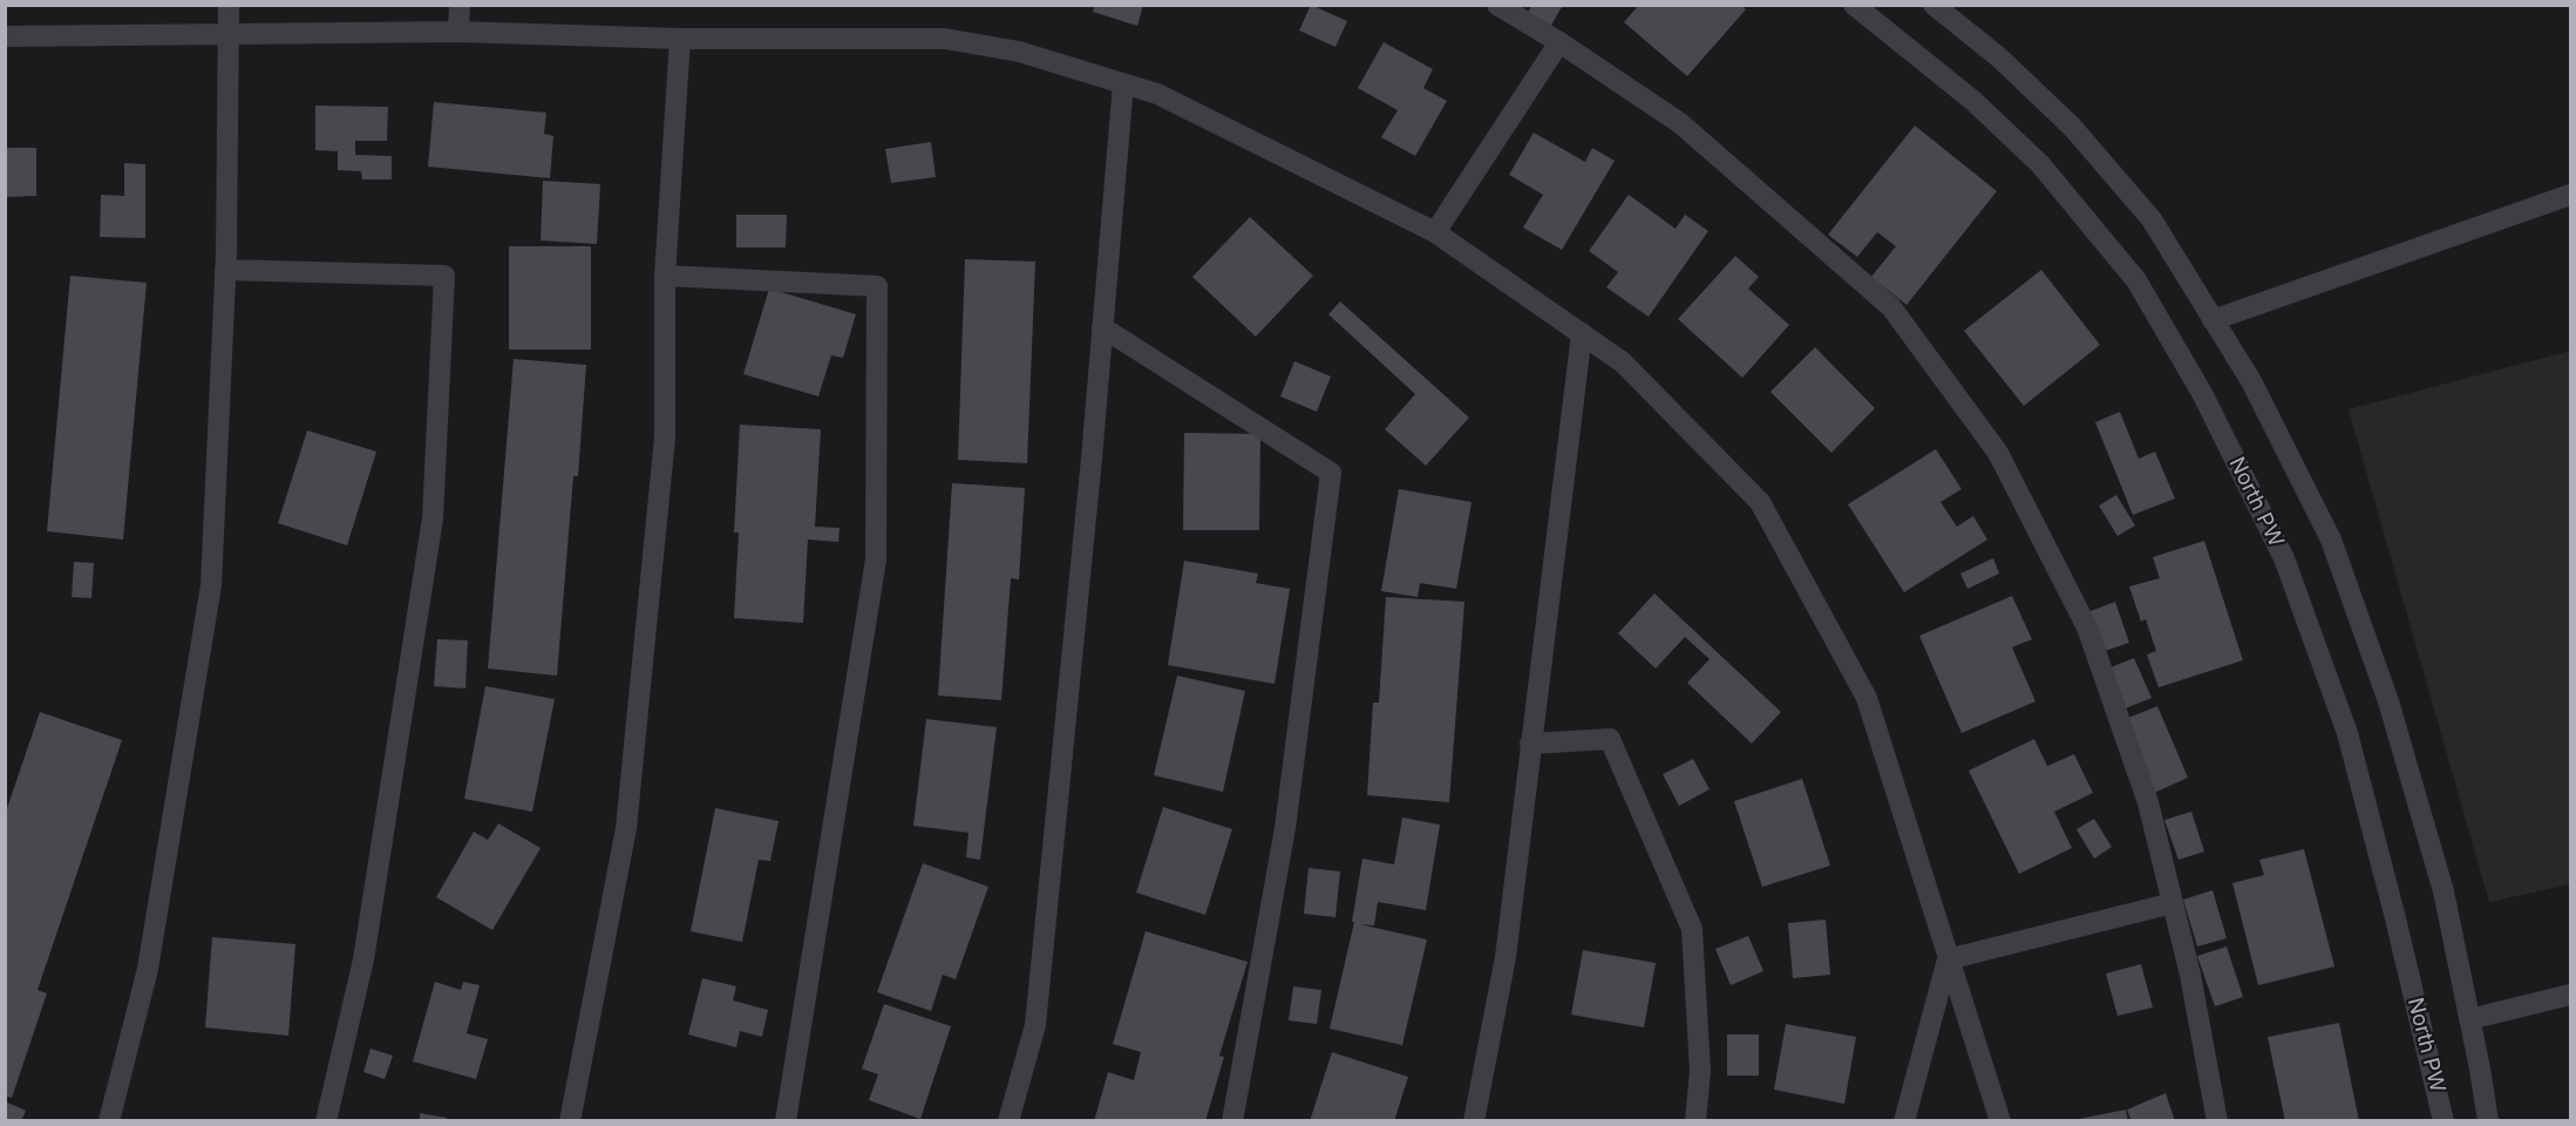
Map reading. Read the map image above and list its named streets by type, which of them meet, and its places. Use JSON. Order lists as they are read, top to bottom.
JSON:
{
  "streets": {
    "street": ["North PW"]
  }
}
